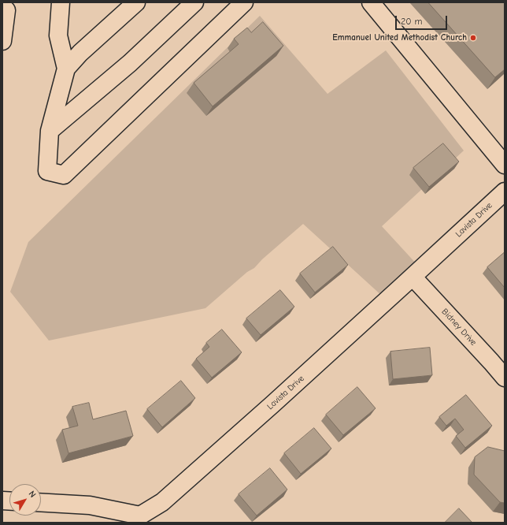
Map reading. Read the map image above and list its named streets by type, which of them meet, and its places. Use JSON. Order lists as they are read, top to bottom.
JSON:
{
  "streets": {
    "street": ["Lavista Drive", "Bidney Drive"]
  },
  "crossings": [
    ["Lavista Drive", "Bidney Drive"]
  ],
  "places": ["Emmanuel United Methodist Church"],
  "scale_bar": "20 m",
  "north": "top right"
}
